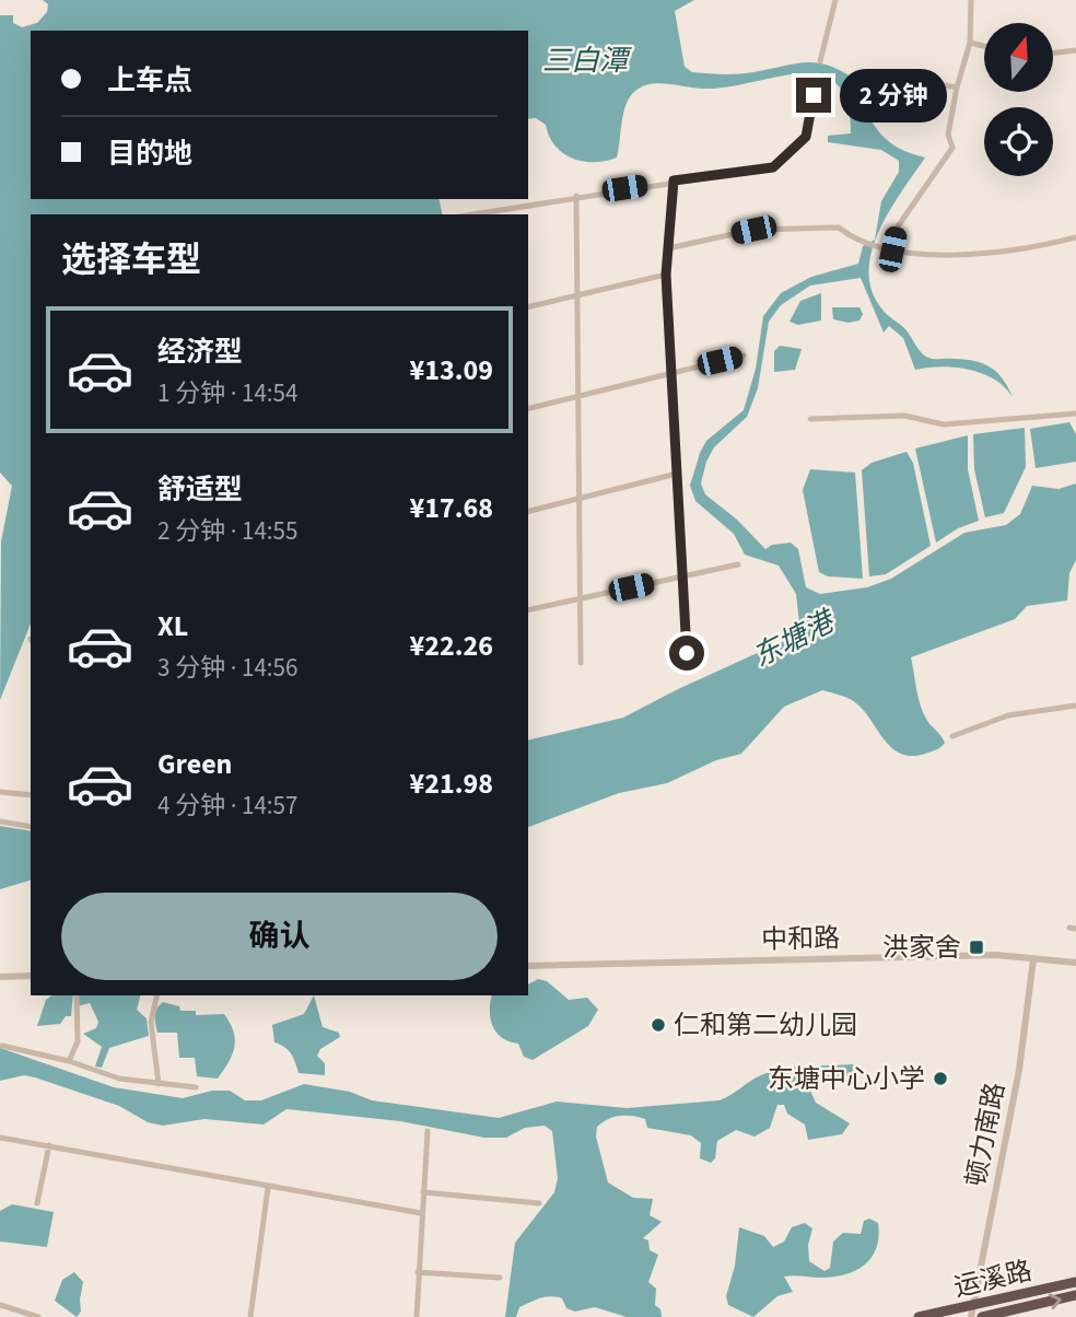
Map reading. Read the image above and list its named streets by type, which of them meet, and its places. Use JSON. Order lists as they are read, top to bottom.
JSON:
{
  "streets": {
    "highway": ["运溪路"],
    "street": ["中和路", "顿力南路"]
  },
  "crossings": [
    ["中和路", "顿力南路"],
    ["顿力南路", "运溪路"]
  ],
  "water": ["三白潭", "东塘港"],
  "places": {
    "transit": ["洪家舍"],
    "other": ["仁和第二幼儿园", "东塘中心小学"]
  },
  "north": "top",
  "page": {
    "banner": ["上车点", "目的地"],
    "bubble": "2 分钟",
    "heading": "选择车型",
    "list": [
      {
        "name": "经济型",
        "note": "1 分钟 · 14:54",
        "value": "¥13.09"
      },
      {
        "name": "舒适型",
        "note": "2 分钟 · 14:55",
        "value": "¥17.68"
      },
      {
        "name": "XL",
        "note": "3 分钟 · 14:56",
        "value": "¥22.26"
      },
      {
        "name": "Green",
        "note": "4 分钟 · 14:57",
        "value": "¥21.98"
      }
    ],
    "buttons": "确认"
  }
}
